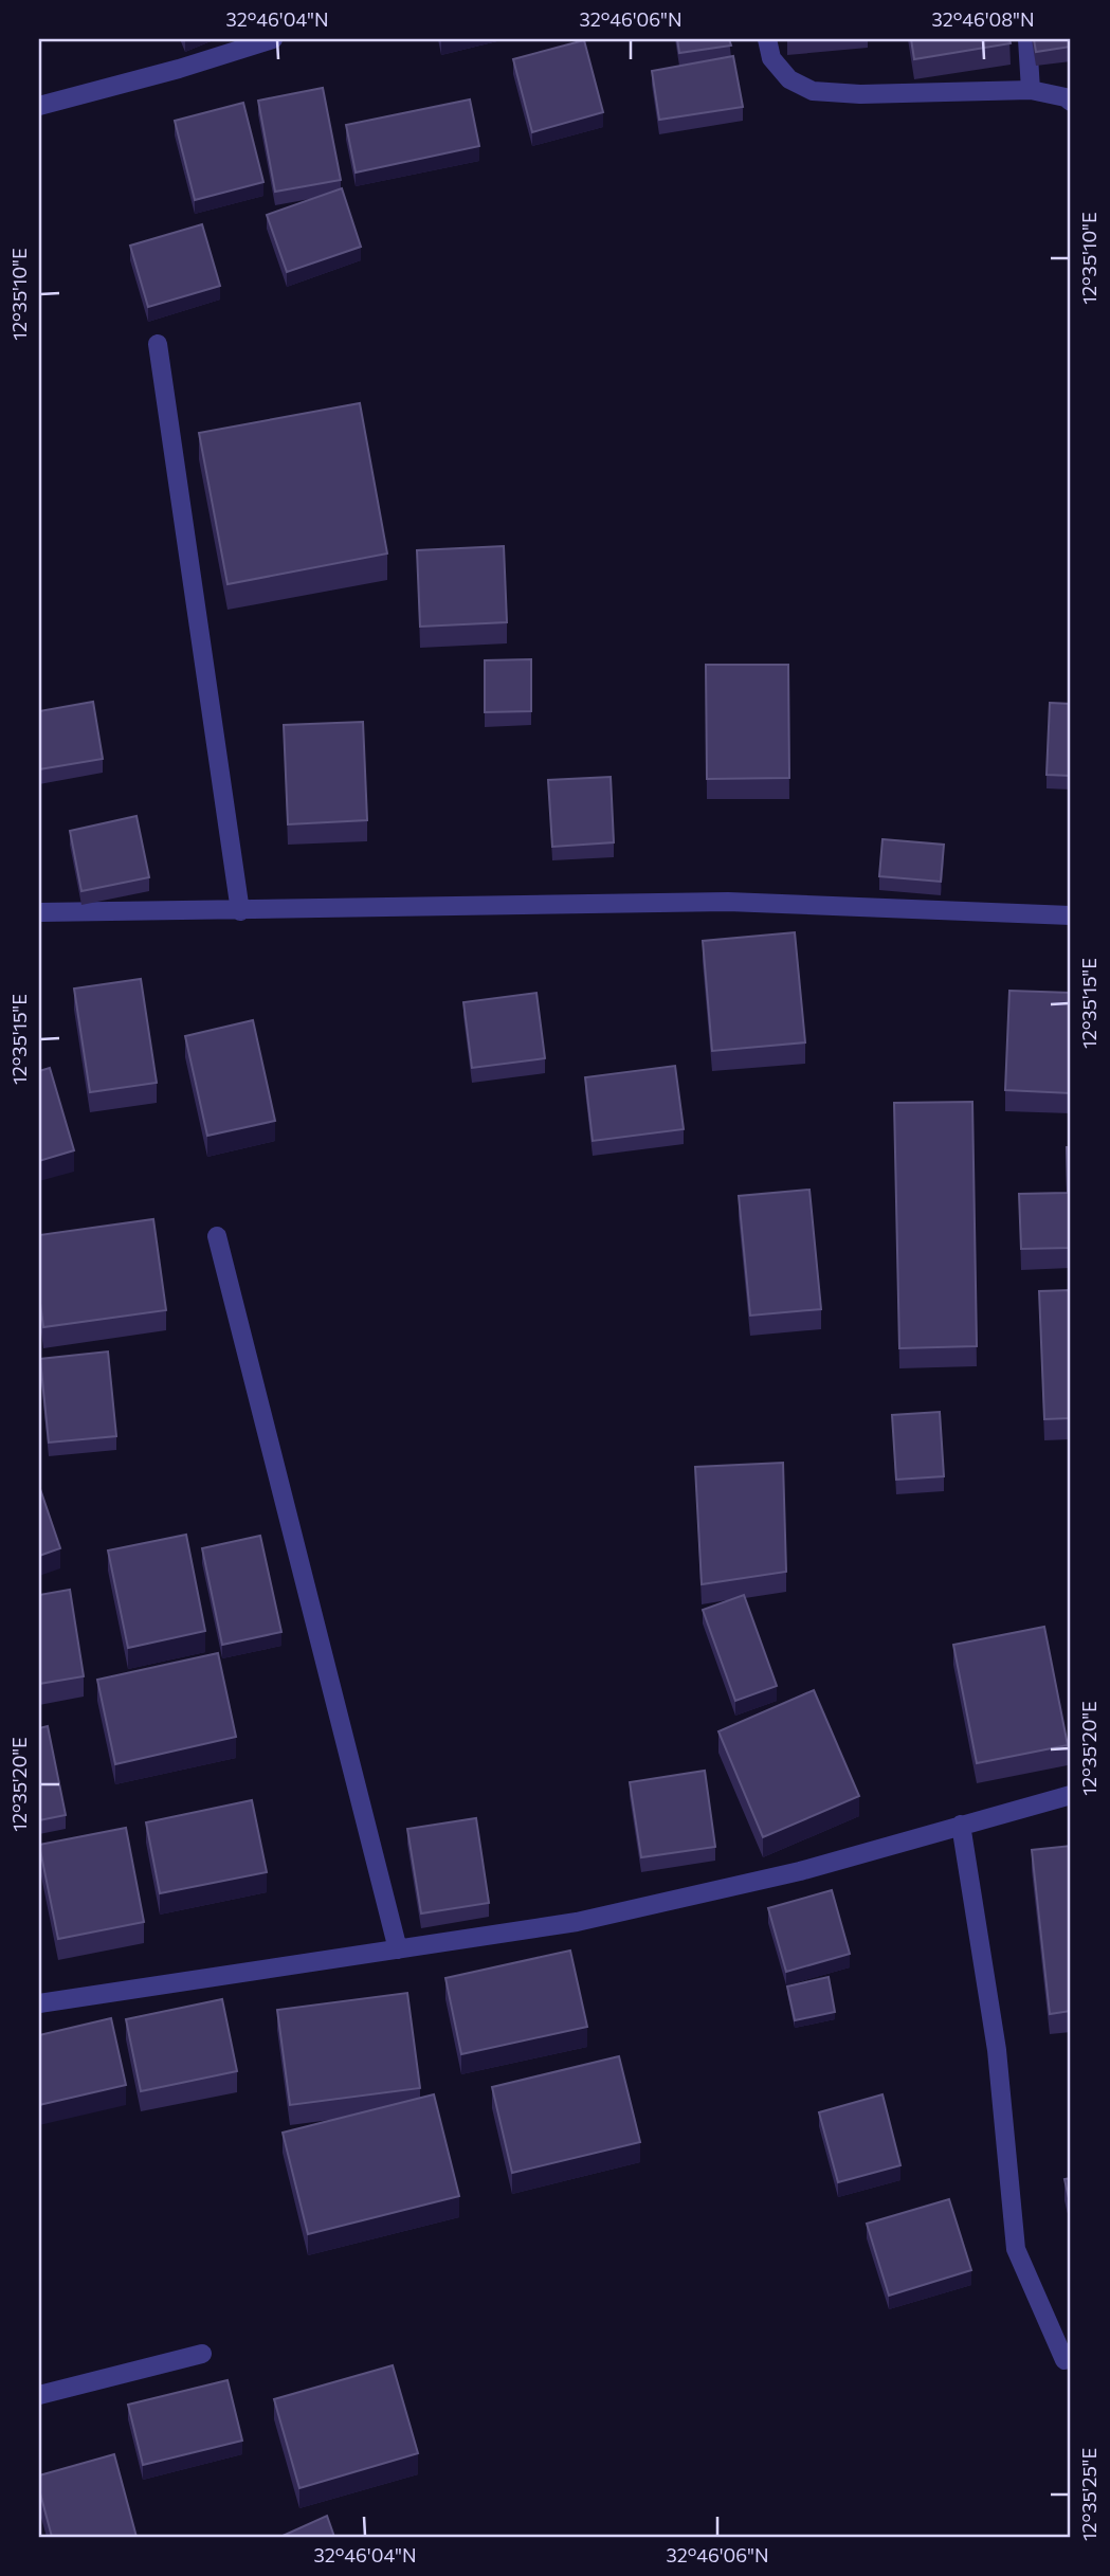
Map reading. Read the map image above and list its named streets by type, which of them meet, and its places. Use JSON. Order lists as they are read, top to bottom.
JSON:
{
  "coordinates": [
    "32°46'04\"N",
    "32°46'06\"N",
    "32°46'08\"N",
    "12°35'10\"E",
    "12°35'15\"E",
    "12°35'20\"E",
    "12°35'25\"E"
  ]
}
